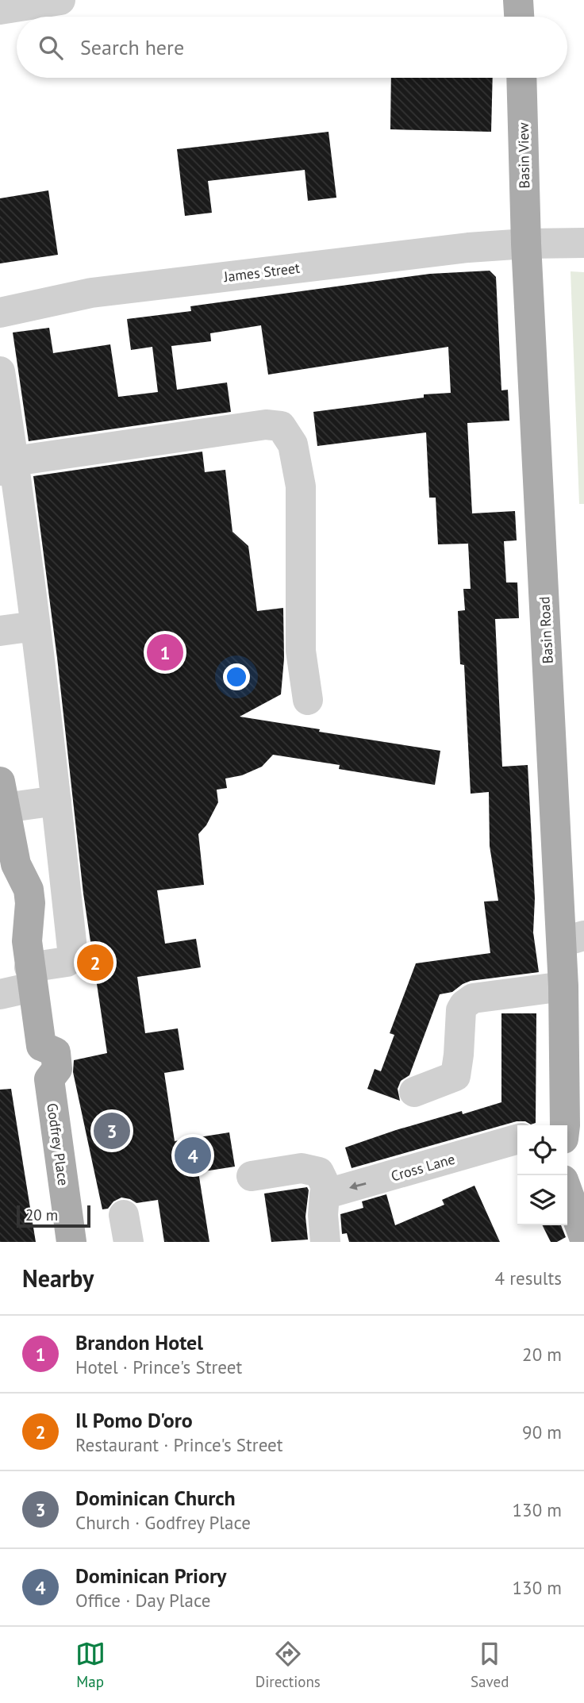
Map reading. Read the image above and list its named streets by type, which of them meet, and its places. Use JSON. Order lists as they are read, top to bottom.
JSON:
{
  "streets": {
    "main road": ["Basin View", "Basin Road", "Godfrey Place"],
    "street": ["James Street", "Cross Lane"]
  },
  "crossings": [
    ["Basin View", "James Street"],
    ["Basin View", "Basin Road"],
    ["James Street", "Basin Road"]
  ],
  "one_way": ["Cross Lane"],
  "scale_bar": "20 m",
  "page": {
    "search": "Search here",
    "pins": [
      "1",
      "2",
      "3",
      "4"
    ],
    "scale": "20 m",
    "heading": ["Nearby", "4 results"],
    "list": [
      {
        "mark": "1",
        "name": "Brandon Hotel",
        "note": "Hotel · Prince's Street",
        "value": "20 m"
      },
      {
        "mark": "2",
        "name": "Il Pomo D'oro",
        "note": "Restaurant · Prince's Street",
        "value": "90 m"
      },
      {
        "mark": "3",
        "name": "Dominican Church",
        "note": "Church · Godfrey Place",
        "value": "130 m"
      },
      {
        "mark": "4",
        "name": "Dominican Priory",
        "note": "Office · Day Place",
        "value": "130 m"
      }
    ],
    "nav": ["Map", "Directions", "Saved"]
  }
}
